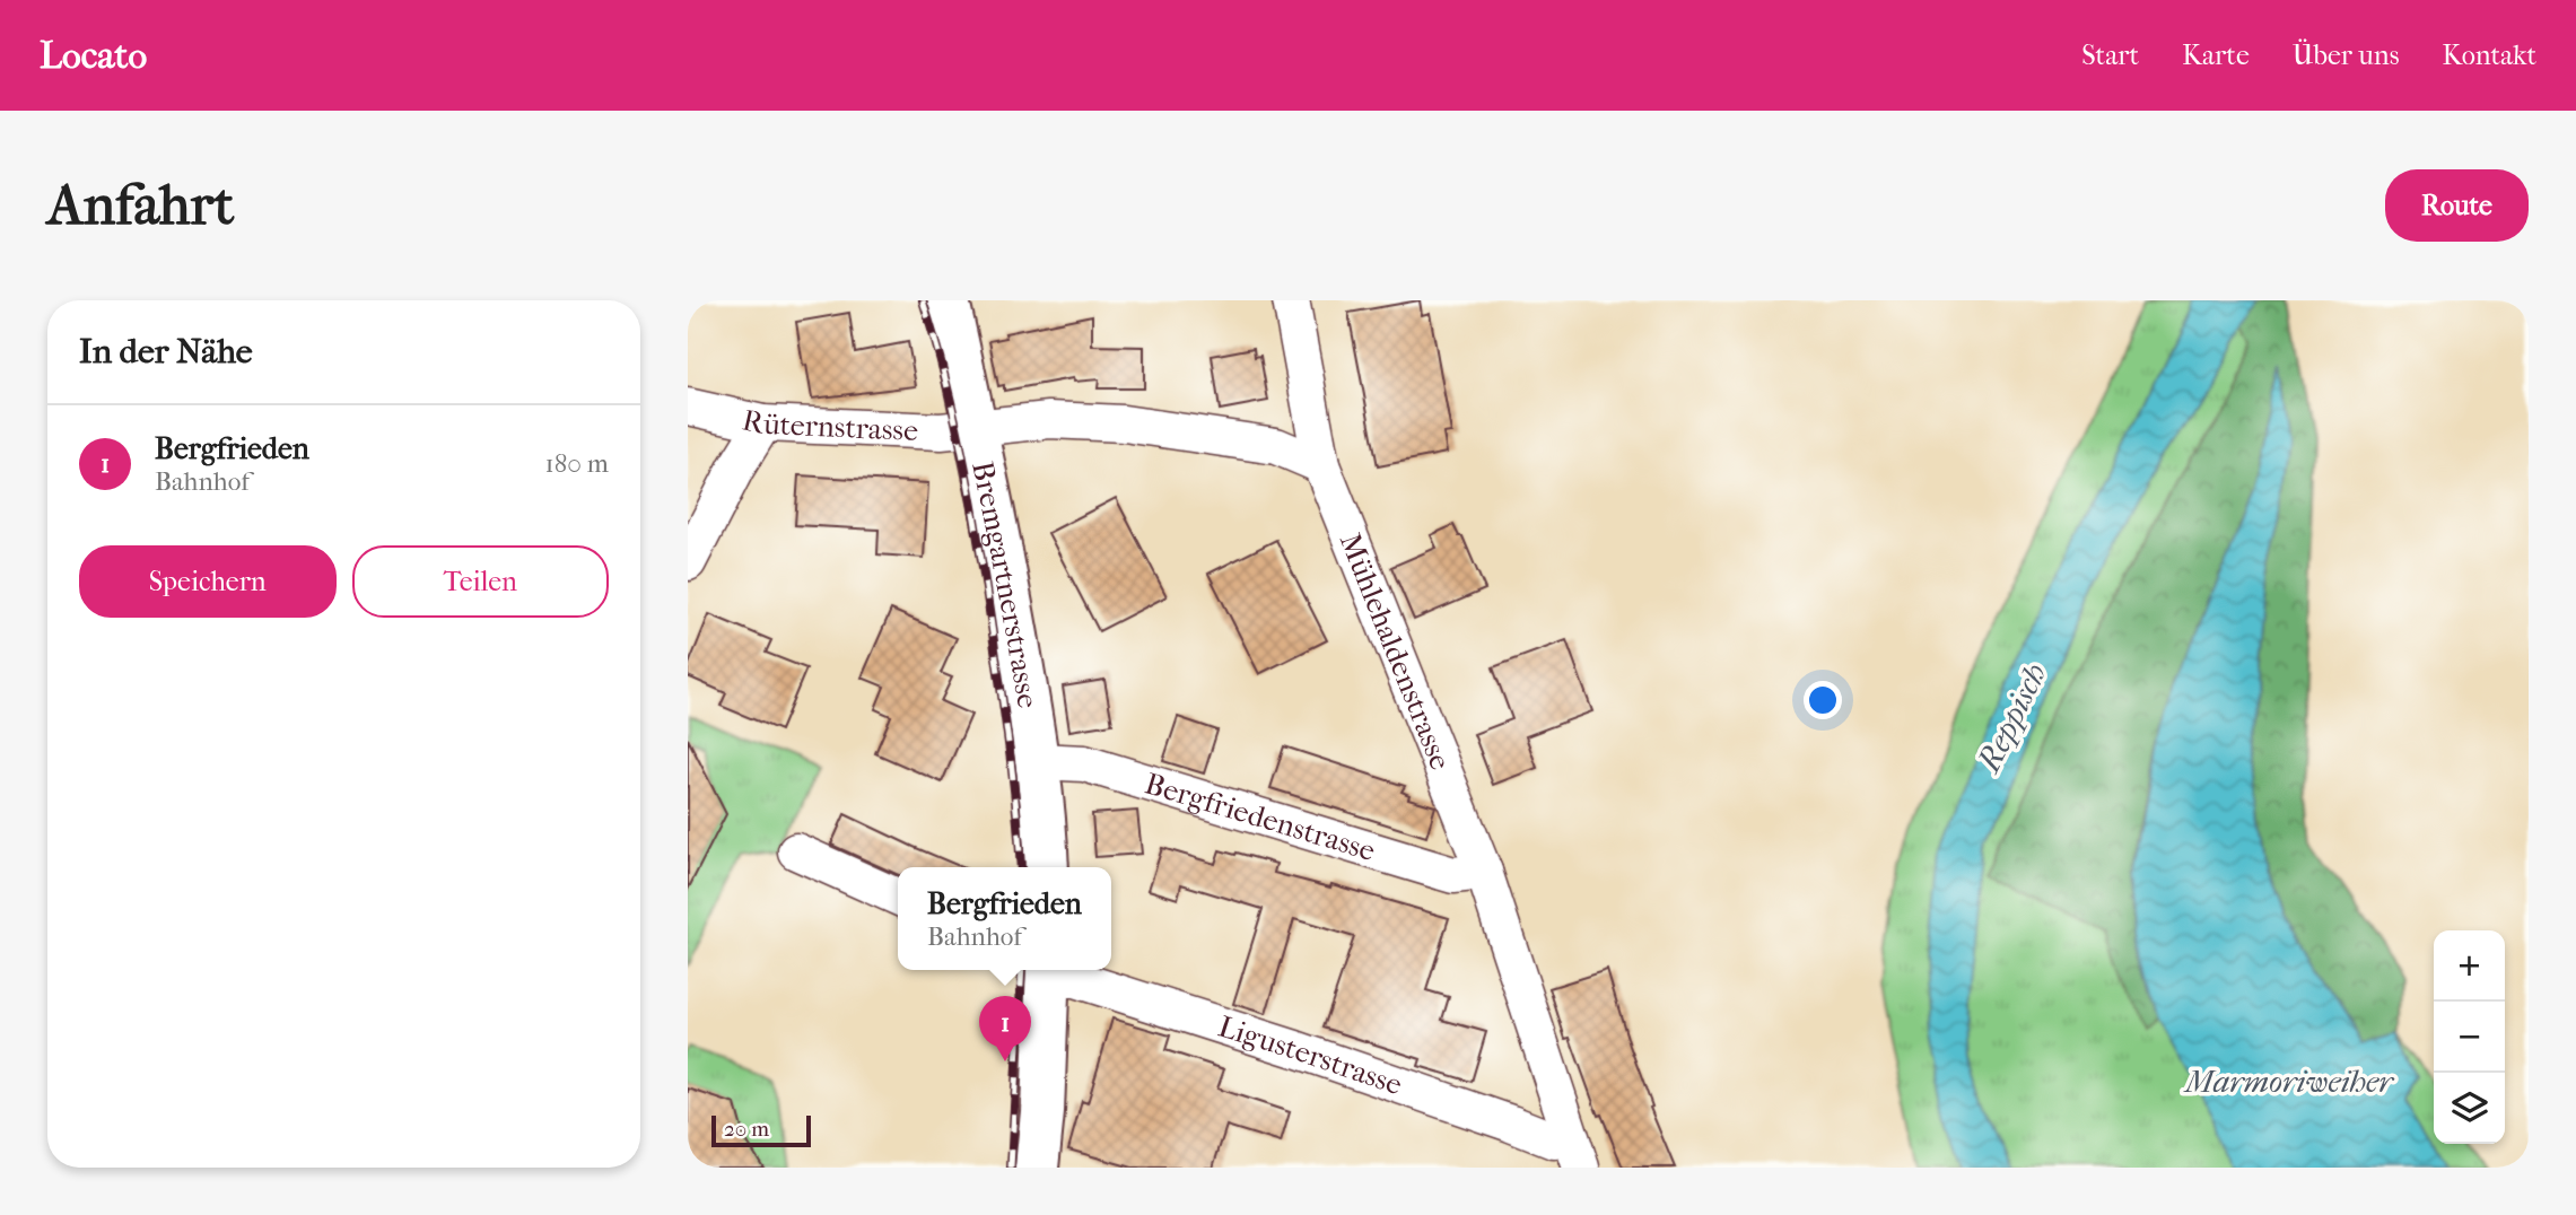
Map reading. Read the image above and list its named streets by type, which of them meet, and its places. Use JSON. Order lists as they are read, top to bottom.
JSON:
{
  "streets": {
    "main road": ["Bremgartnerstrasse"],
    "street": [
      "Rüternstrasse",
      "Mühlehaldenstrasse",
      "Bergfriedenstrasse",
      "Ligusterstrasse"
    ]
  },
  "crossings": [
    ["Rüternstrasse", "Bremgartnerstrasse"],
    ["Bremgartnerstrasse", "Bergfriedenstrasse"],
    ["Mühlehaldenstrasse", "Bergfriedenstrasse"],
    ["Mühlehaldenstrasse", "Ligusterstrasse"]
  ],
  "water": ["Reppisch", "Marmoriweiher"],
  "scale_bar": "20 m",
  "page": {
    "header": "Locato",
    "nav": [
      "Start",
      "Karte",
      "Über uns",
      "Kontakt"
    ],
    "buttons": [
      "Route",
      ["Speichern", "Teilen"]
    ],
    "title": "Anfahrt",
    "heading": "In der Nähe",
    "list": [
      {
        "mark": "1",
        "name": "Bergfrieden",
        "note": "Bahnhof",
        "value": "180 m"
      }
    ],
    "popup": ["Bergfrieden", "Bahnhof"],
    "map_buttons": ["+", "−"],
    "pins": "1",
    "scale": "20 m"
  }
}
